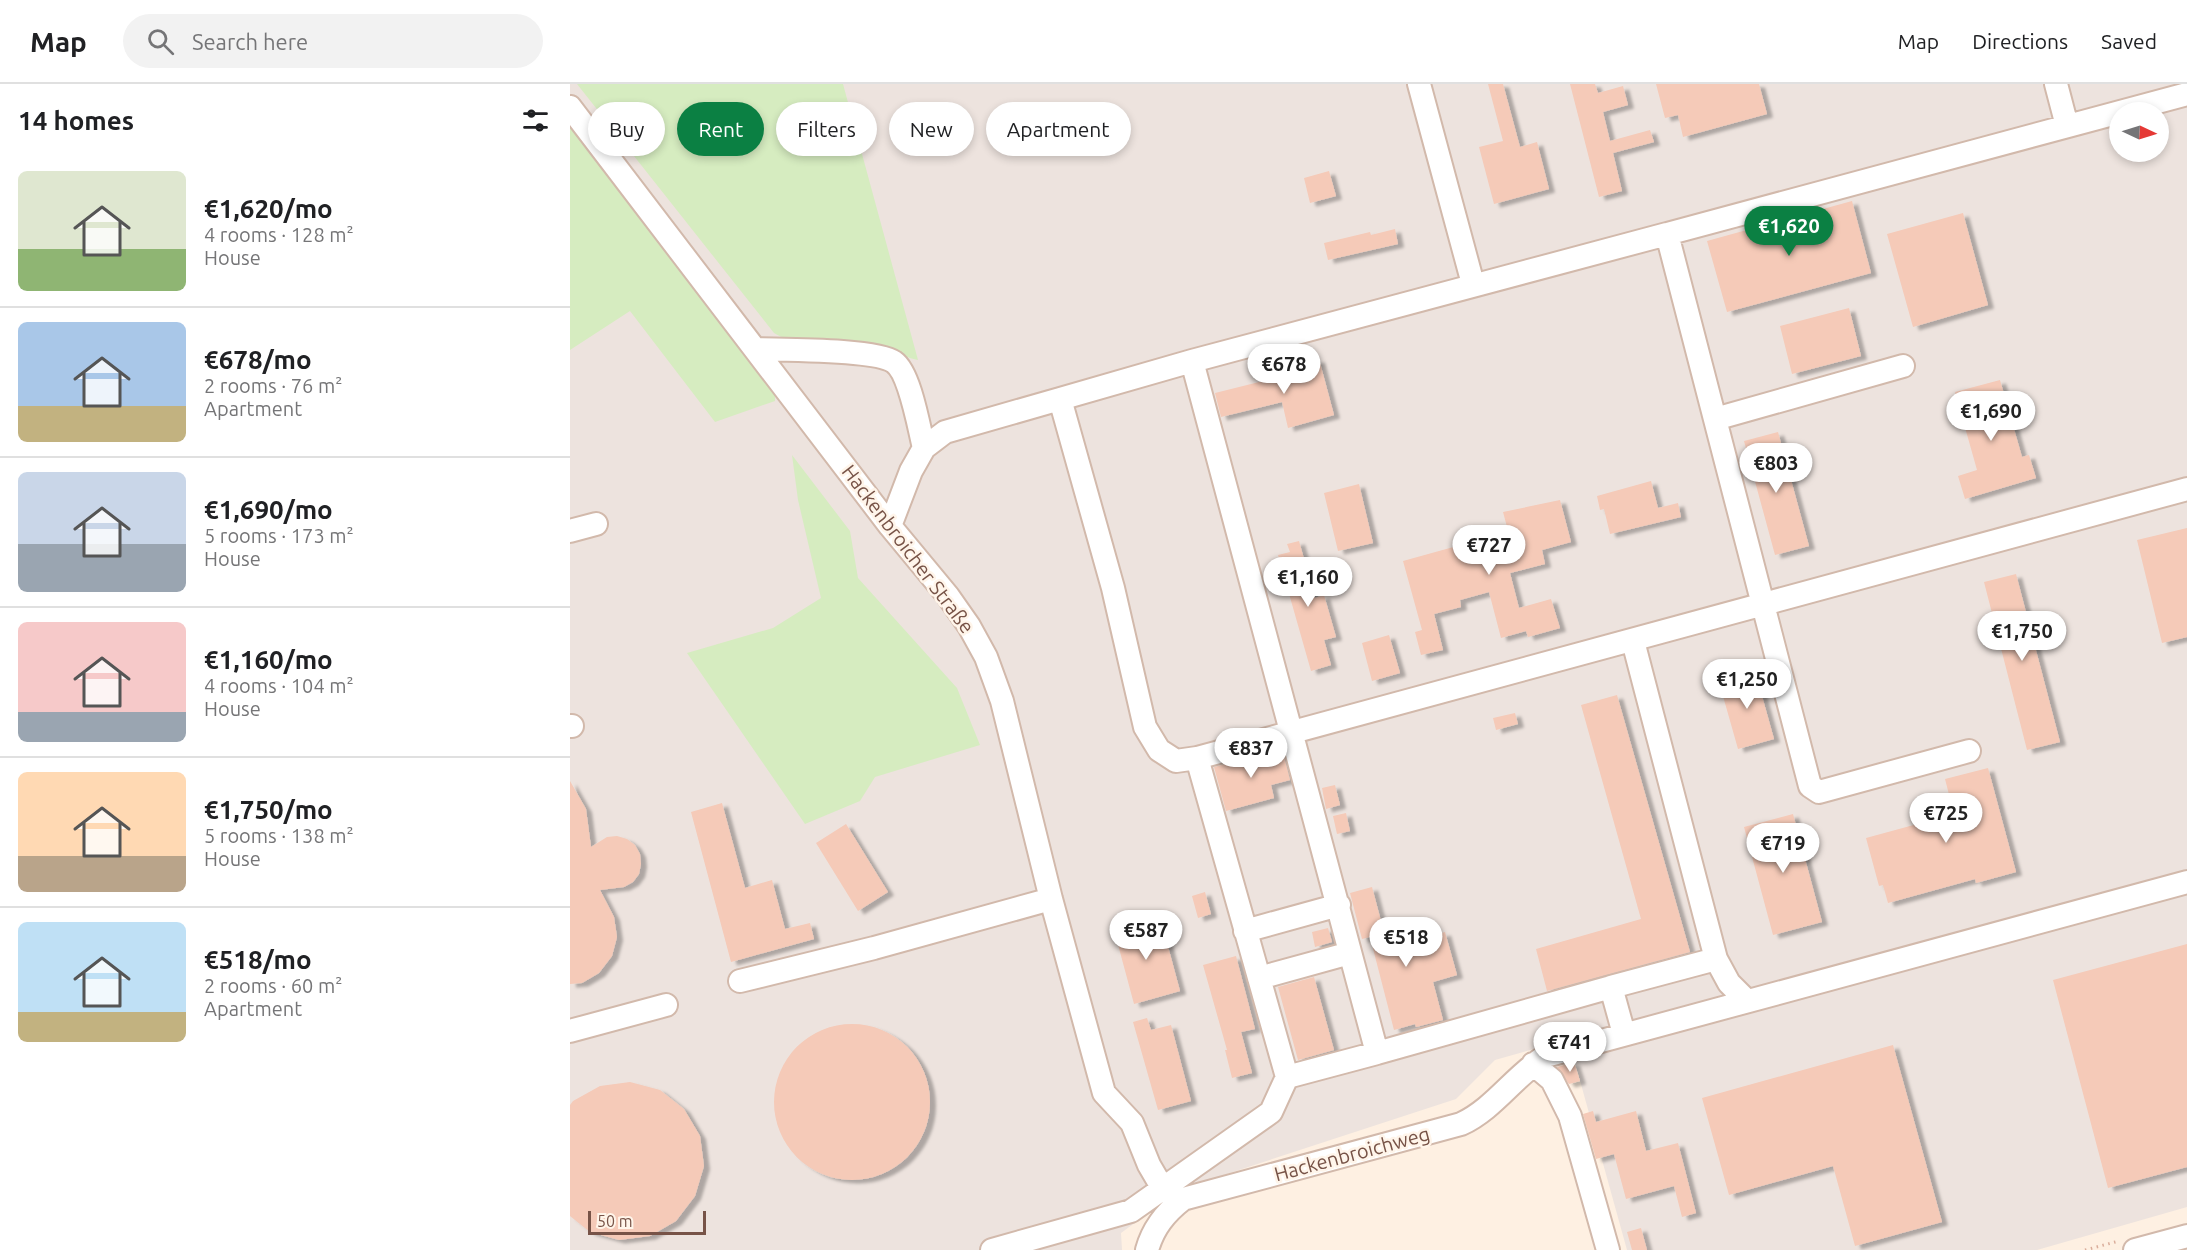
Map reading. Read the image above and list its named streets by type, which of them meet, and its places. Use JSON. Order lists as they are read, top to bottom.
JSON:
{
  "streets": {
    "street": ["Hackenbroicher Straße", "Hackenbroichweg"]
  },
  "scale_bar": "50 m",
  "north": "right",
  "page": {
    "header": "Map",
    "search": "Search here",
    "nav": ["Map", "Directions", "Saved"],
    "heading": "14 homes",
    "chip": [
      "Buy",
      "Rent",
      "Filters",
      "New",
      "Apartment"
    ],
    "list": [
      {
        "name": "€1,620/mo",
        "note": "4 rooms · 128 m² · House"
      },
      {
        "name": "€678/mo",
        "note": "2 rooms · 76 m² · Apartment"
      },
      {
        "name": "€1,690/mo",
        "note": "5 rooms · 173 m² · House"
      },
      {
        "name": "€1,160/mo",
        "note": "4 rooms · 104 m² · House"
      },
      {
        "name": "€1,750/mo",
        "note": "5 rooms · 138 m² · House"
      },
      {
        "name": "€518/mo",
        "note": "2 rooms · 60 m² · Apartment"
      }
    ],
    "price": [
      "€1,620",
      "€678",
      "€1,690",
      "€803",
      "€727",
      "€1,160",
      "€1,750",
      "€1,250",
      "€837",
      "€725",
      "€719",
      "€587",
      "€518",
      "€741"
    ],
    "scale": "50 m"
  }
}
